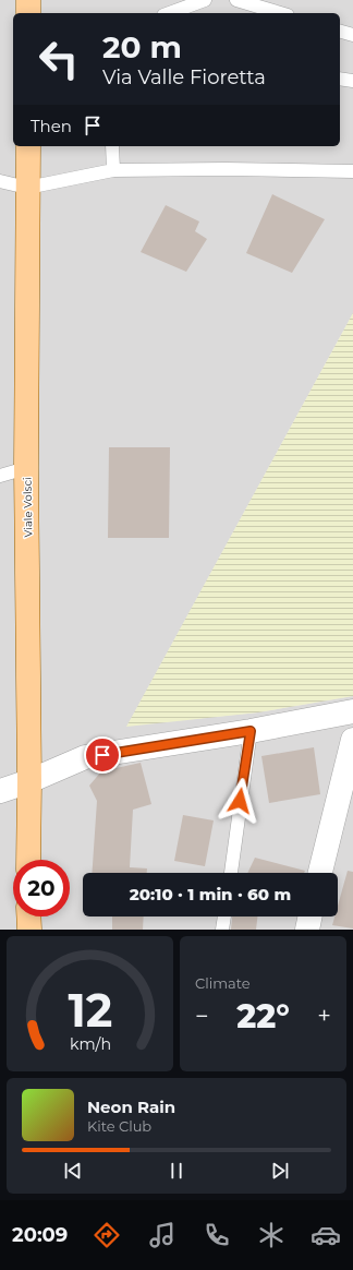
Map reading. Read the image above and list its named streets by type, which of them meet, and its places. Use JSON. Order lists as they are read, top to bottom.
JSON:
{
  "streets": {
    "main road": ["Viale Volsci"]
  },
  "page": {
    "turn": ["20 m", "Via Valle Fioretta"],
    "then": "Then",
    "limit": "20",
    "trip": "20:10 · 1 min · 60 m",
    "tile": "Climate",
    "heat": ["−", "22°", "+"],
    "song": ["Neon Rain", "Kite Club"],
    "tabs": "20:09",
    "gauge": ["12", "km/h"]
  }
}
